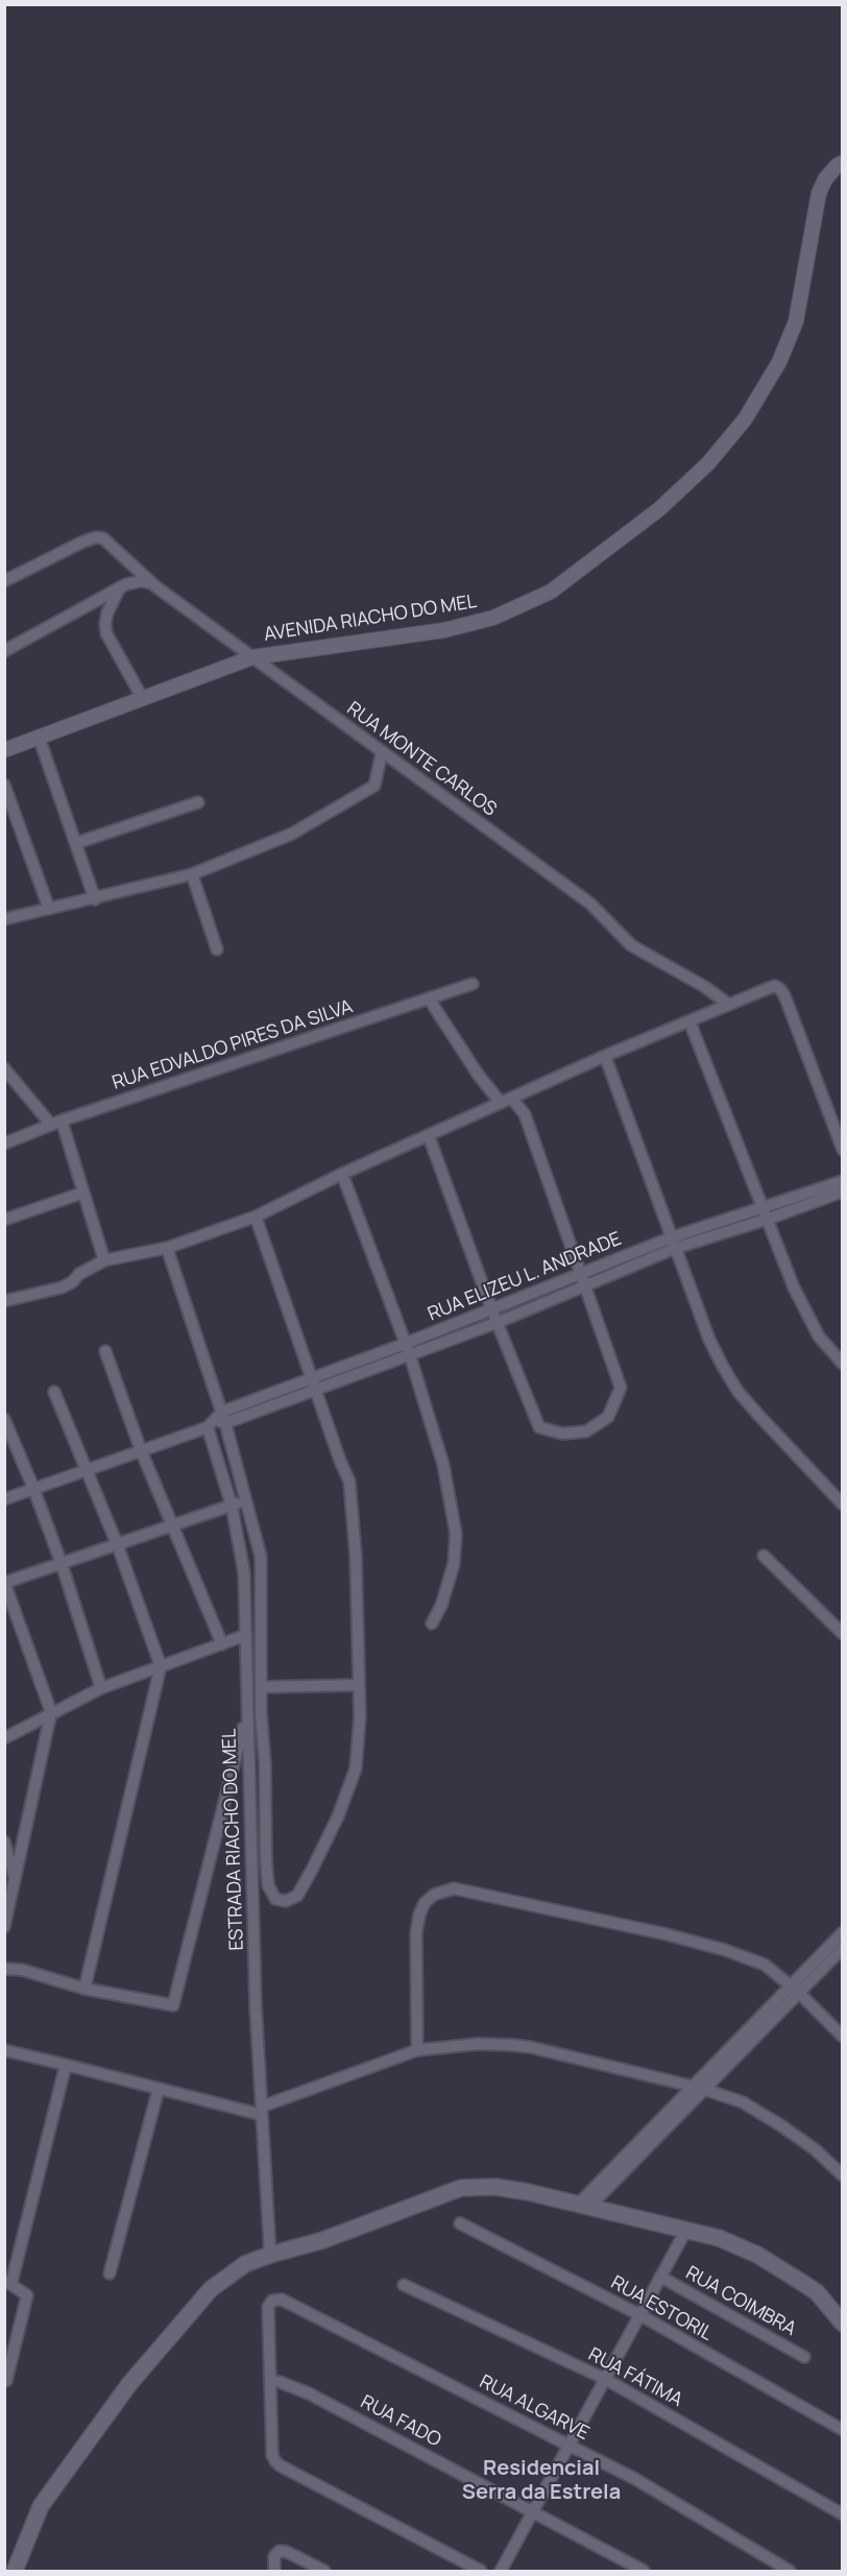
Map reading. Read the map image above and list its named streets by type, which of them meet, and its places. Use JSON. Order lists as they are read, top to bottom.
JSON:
{
  "streets": {
    "street": [
      "AVENIDA RIACHO DO MEL",
      "RUA MONTE CARLOS",
      "RUA EDVALDO PIRES DA SILVA",
      "RUA ELIZEU L. ANDRADE",
      "ESTRADA RIACHO DO MEL",
      "RUA COIMBRA",
      "RUA ESTORIL",
      "RUA FÁTIMA",
      "RUA ALGARVE",
      "RUA FADO"
    ]
  },
  "crossings": [
    ["AVENIDA RIACHO DO MEL", "RUA MONTE CARLOS"],
    ["RUA ELIZEU L. ANDRADE", "ESTRADA RIACHO DO MEL"],
    ["RUA ALGARVE", "RUA FADO"]
  ],
  "districts": ["Residencial Serra da Estrela"]
}
